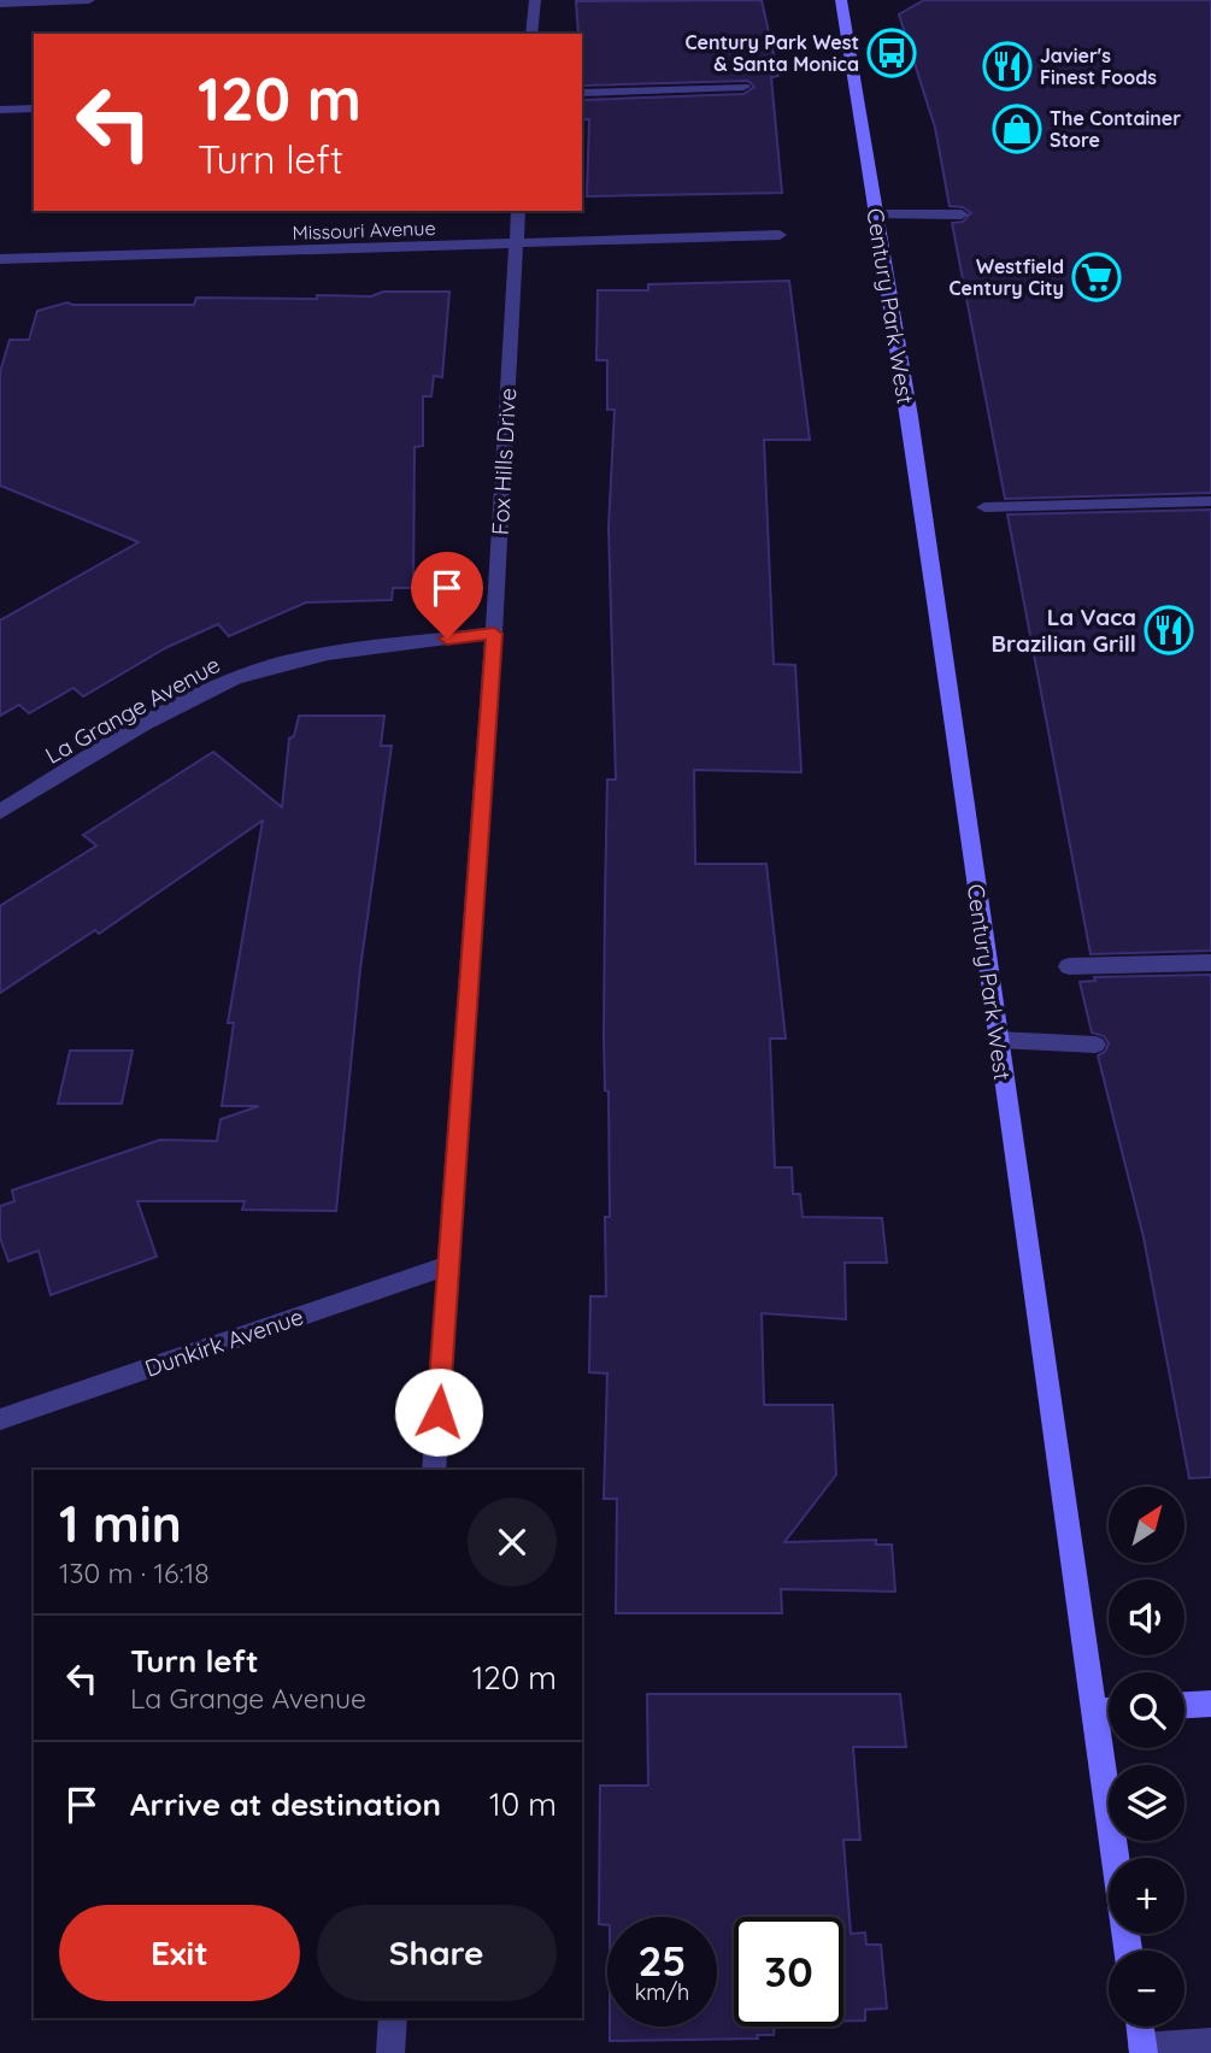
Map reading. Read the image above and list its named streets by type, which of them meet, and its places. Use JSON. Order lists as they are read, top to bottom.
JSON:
{
  "streets": {
    "main road": ["Century Park West"],
    "street": [
      "Missouri Avenue",
      "Fox Hills Drive",
      "La Grange Avenue",
      "Dunkirk Avenue"
    ]
  },
  "crossings": [
    ["Missouri Avenue", "Fox Hills Drive"],
    ["Fox Hills Drive", "La Grange Avenue"],
    ["Fox Hills Drive", "Dunkirk Avenue"]
  ],
  "places": {
    "bus stop": ["Century Park West & Santa Monica"],
    "restaurant": ["Javier's Finest Foods", "La Vaca Brazilian Grill"],
    "shop": ["The Container Store"],
    "supermarket": ["Westfield Century City"]
  },
  "north": "top right",
  "page": {
    "turn": ["120 m", "Turn left"],
    "heading": ["1 min", "130 m · 16:18"],
    "map_buttons": ["+", "−"],
    "list": [
      {
        "name": "Turn left",
        "note": "La Grange Avenue",
        "value": "120 m"
      },
      {
        "name": "Arrive at destination",
        "value": "10 m"
      }
    ],
    "buttons": ["Exit", "Share"],
    "speed": "25 km/h",
    "limit": "30"
  }
}
